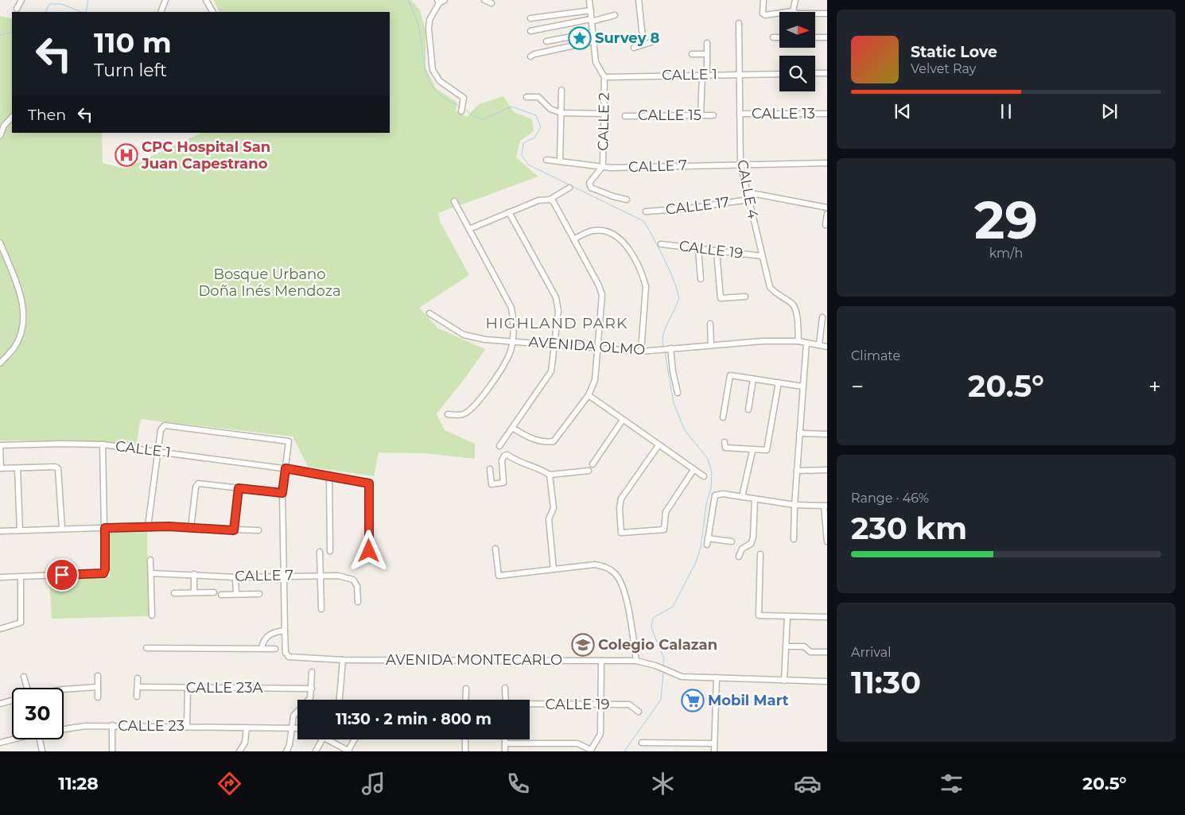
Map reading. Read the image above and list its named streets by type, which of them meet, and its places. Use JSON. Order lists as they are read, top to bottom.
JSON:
{
  "streets": {
    "street": [
      "CALLE 1",
      "CALLE 13",
      "CALLE 15",
      "CALLE 2",
      "CALLE 7",
      "CALLE 4",
      "CALLE 17",
      "CALLE 19",
      "AVENIDA OLMO",
      "AVENIDA MONTECARLO",
      "CALLE 23A",
      "CALLE 23"
    ]
  },
  "crossings": [
    ["CALLE 1", "CALLE 2"],
    ["CALLE 1", "CALLE 4"],
    ["CALLE 13", "CALLE 4"],
    ["CALLE 2", "CALLE 7"],
    ["CALLE 7", "CALLE 4"],
    ["CALLE 4", "CALLE 17"],
    ["CALLE 4", "CALLE 19"],
    ["CALLE 4", "AVENIDA OLMO"]
  ],
  "districts": ["HIGHLAND PARK"],
  "parks": ["Bosque Urbano Doña Inés Mendoza"],
  "places": {
    "place": ["Survey 8"],
    "hospital": ["CPC Hospital San Juan Capestrano"],
    "school or university": ["Colegio Calazan"],
    "supermarket": ["Mobil Mart"]
  },
  "north": "right",
  "page": {
    "turn": ["110 m", "Turn left"],
    "song": ["Static Love", "Velvet Ray"],
    "then": "Then",
    "tile": [
      ["29", "km/h"],
      "Climate",
      ["Range · 46%", "230 km"],
      ["Arrival", "11:30"]
    ],
    "heat": ["−", "20.5°", "+"],
    "limit": "30",
    "trip": "11:30 · 2 min · 800 m",
    "tabs": ["11:28", "20.5°"]
  }
}
